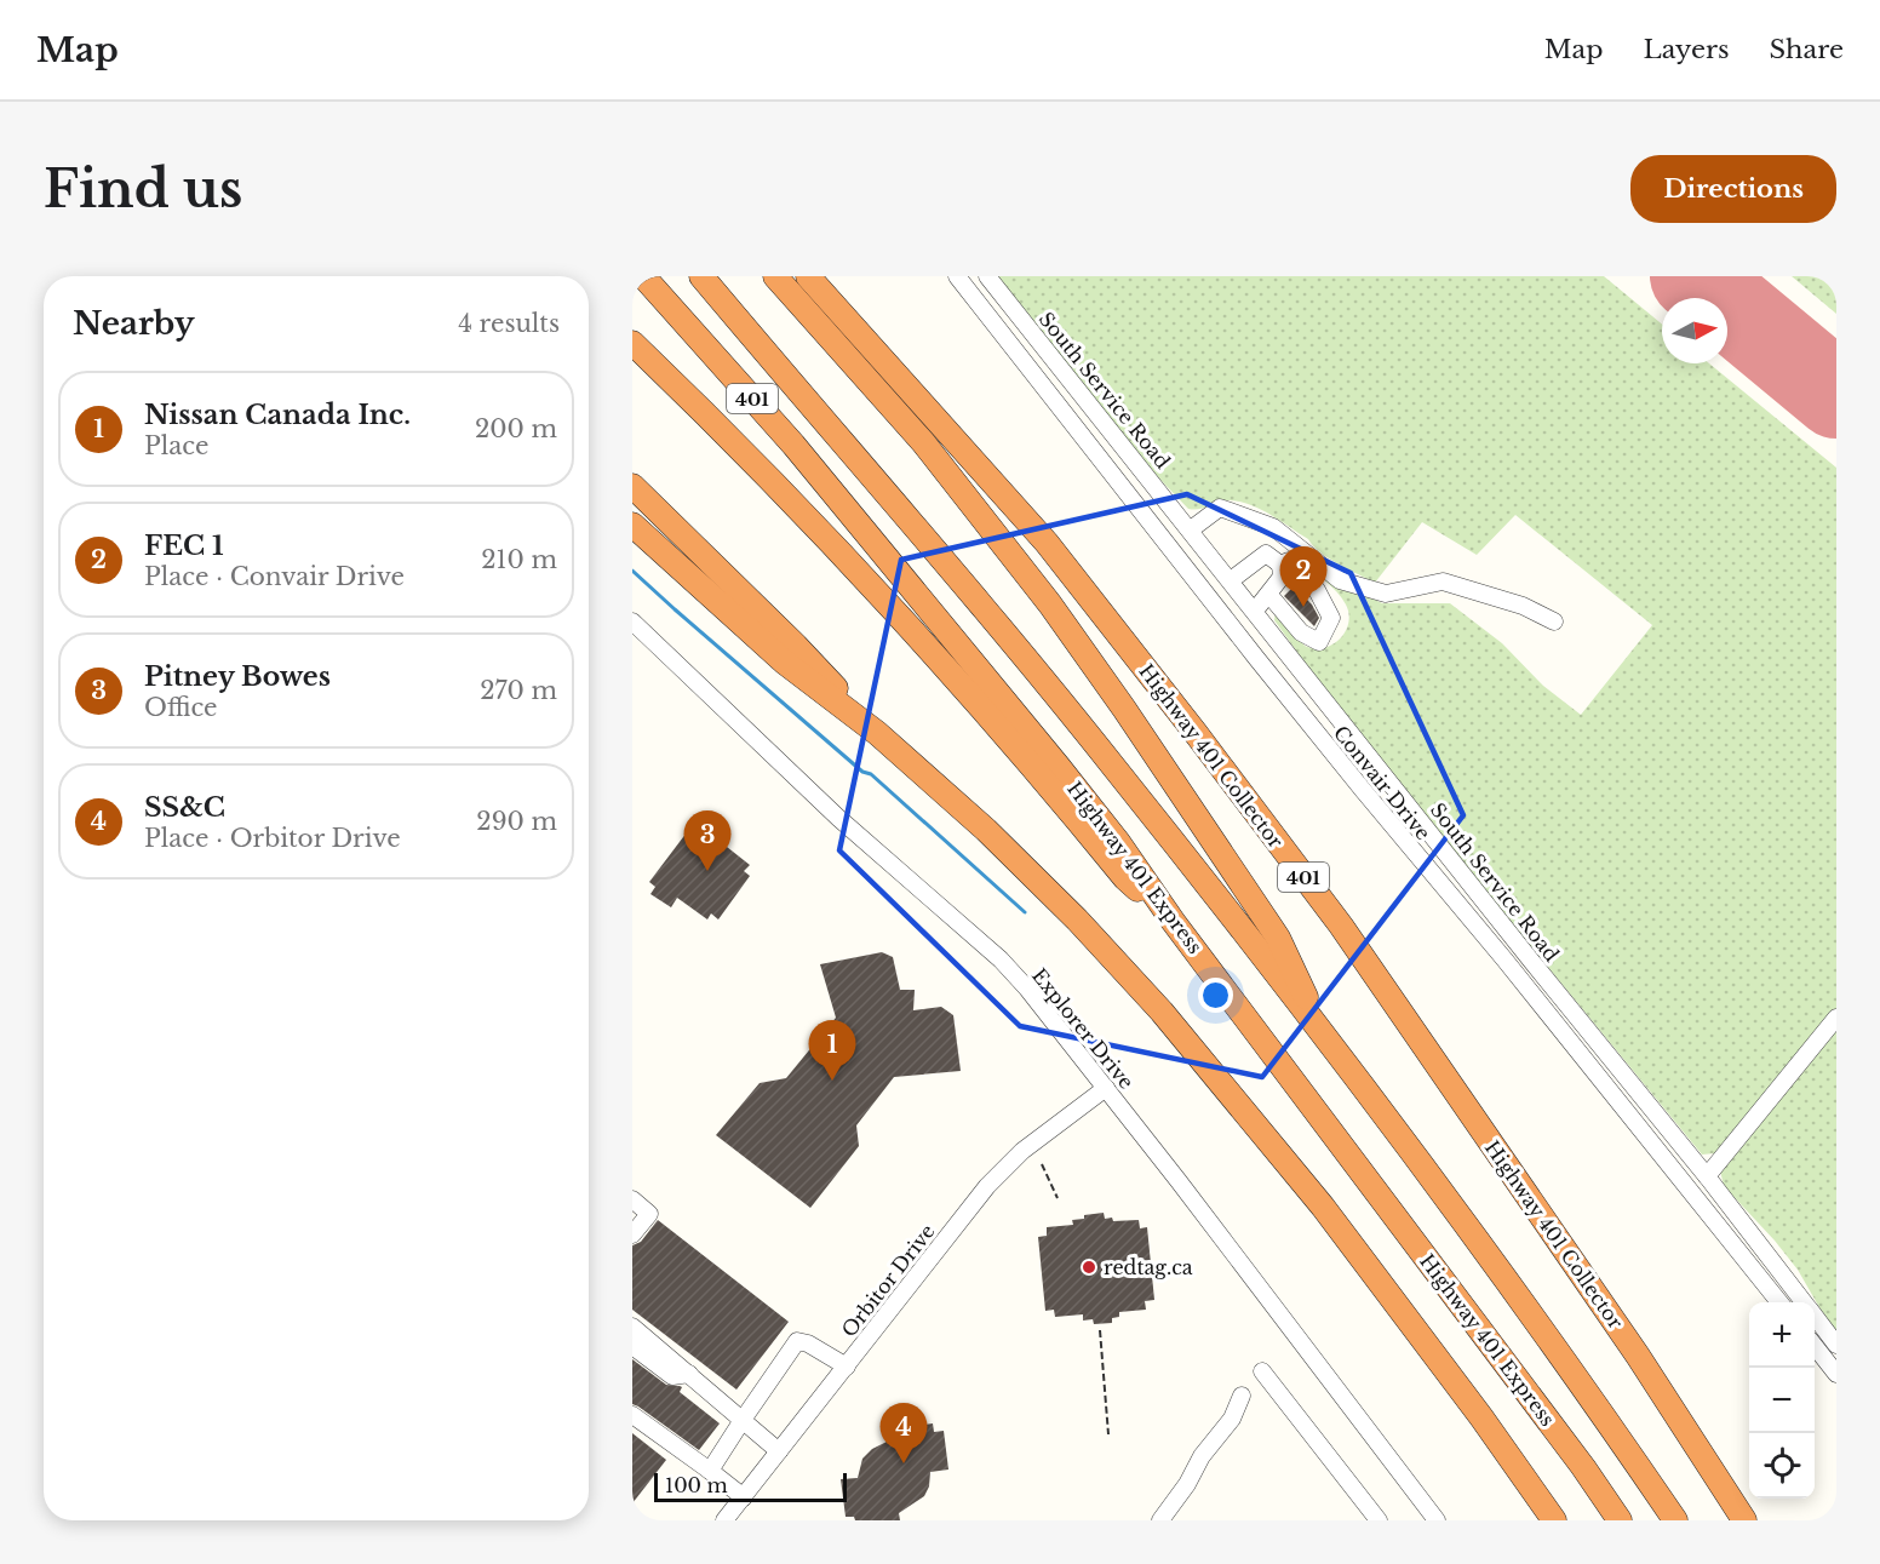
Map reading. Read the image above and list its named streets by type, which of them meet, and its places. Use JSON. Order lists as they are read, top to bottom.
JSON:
{
  "streets": {
    "highway": ["401", "Highway 401 Collector", "Highway 401 Express"],
    "street": [
      "South Service Road",
      "Convair Drive",
      "Explorer Drive",
      "Orbitor Drive"
    ]
  },
  "crossings": [
    ["Explorer Drive", "Orbitor Drive"]
  ],
  "places": ["redtag.ca"],
  "scale_bar": "100 m",
  "north": "right",
  "page": {
    "header": "Map",
    "nav": ["Map", "Layers", "Share"],
    "buttons": "Directions",
    "title": "Find us",
    "heading": ["Nearby", "4 results"],
    "list": [
      {
        "mark": "1",
        "name": "Nissan Canada Inc.",
        "note": "Place",
        "value": "200 m"
      },
      {
        "mark": "2",
        "name": "FEC 1",
        "note": "Place · Convair Drive",
        "value": "210 m"
      },
      {
        "mark": "3",
        "name": "Pitney Bowes",
        "note": "Office",
        "value": "270 m"
      },
      {
        "mark": "4",
        "name": "SS&C",
        "note": "Place · Orbitor Drive",
        "value": "290 m"
      }
    ],
    "pins": [
      "2",
      "3",
      "1",
      "4"
    ],
    "map_buttons": ["+", "−"],
    "scale": "100 m"
  }
}
